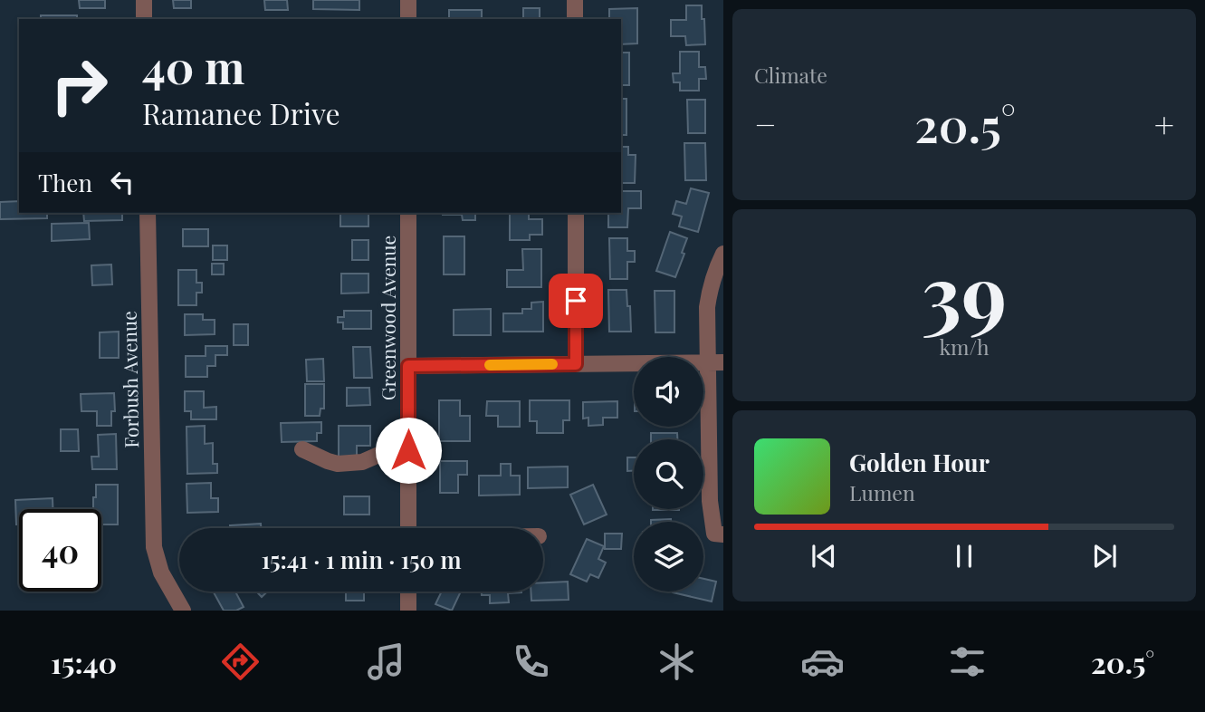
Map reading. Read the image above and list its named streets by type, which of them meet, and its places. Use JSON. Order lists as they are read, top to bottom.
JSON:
{
  "streets": {
    "street": ["Greenwood Avenue", "Forbush Avenue"]
  },
  "page": {
    "tile": [
      "Climate",
      ["39", "km/h"]
    ],
    "turn": ["40 m", "Ramanee Drive"],
    "heat": ["−", "20.5°", "+"],
    "then": "Then",
    "song": ["Golden Hour", "Lumen"],
    "limit": "40",
    "trip": "15:41 · 1 min · 150 m",
    "tabs": ["15:40", "20.5°"]
  }
}
